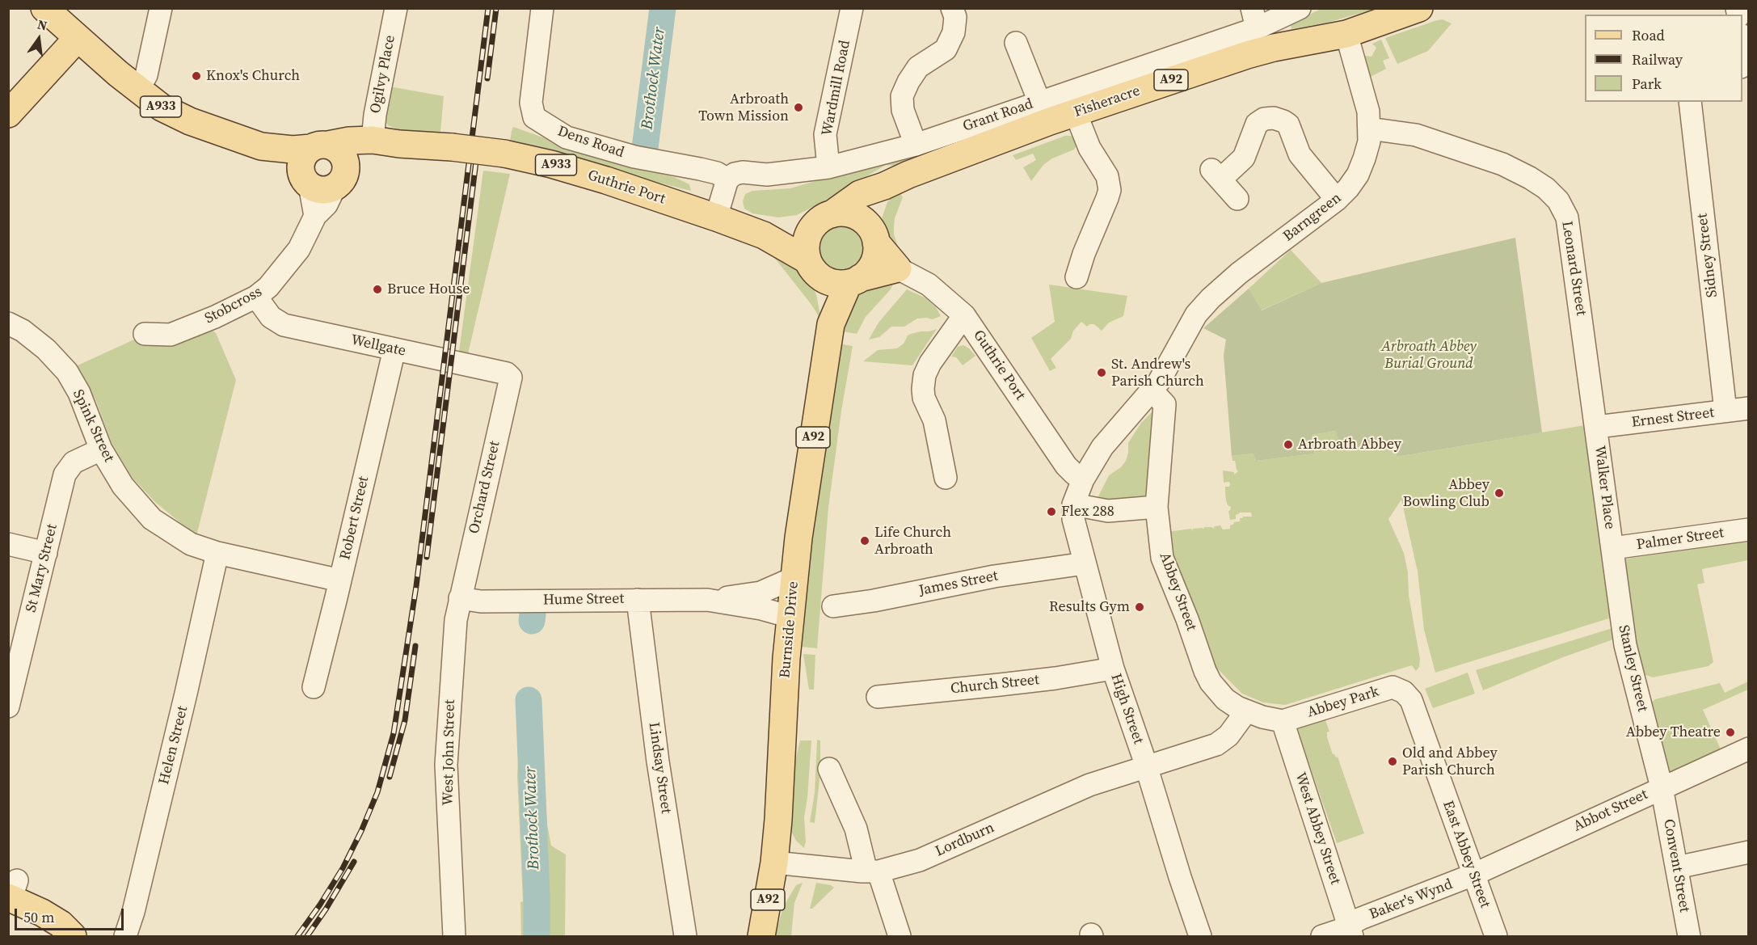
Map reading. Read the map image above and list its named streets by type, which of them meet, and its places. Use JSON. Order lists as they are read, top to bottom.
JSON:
{
  "streets": {
    "main road": [
      "A92",
      "Fisheracre",
      "A933",
      "Guthrie Port",
      "Burnside Drive"
    ],
    "street": [
      "Ogilvy Place",
      "Wardmill Road",
      "Grant Road",
      "Dens Road",
      "Barngreen",
      "Sidney Street",
      "Leonard Street",
      "Stobcross",
      "Wellgate",
      "Ernest Street",
      "Spink Street",
      "Orchard Street",
      "Walker Place",
      "Robert Street",
      "Palmer Street",
      "St Mary Street",
      "James Street",
      "Abbey Street",
      "Hume Street",
      "Stanley Street",
      "Church Street",
      "Abbey Park",
      "High Street",
      "Helen Street",
      "West John Street",
      "Lindsay Street",
      "Abbot Street",
      "West Abbey Street",
      "Lordburn",
      "East Abbey Street",
      "Convent Street",
      "Baker's Wynd"
    ]
  },
  "crossings": [
    ["Ogilvy Place", "Guthrie Port"],
    ["A92", "Fisheracre"],
    ["A92", "Guthrie Port"],
    ["A92", "Burnside Drive"],
    ["Wardmill Road", "Grant Road"],
    ["Fisheracre", "Guthrie Port"],
    ["Fisheracre", "Barngreen"],
    ["Fisheracre", "Burnside Drive"],
    ["A933", "Guthrie Port"],
    ["A933", "Stobcross"],
    ["Grant Road", "Dens Road"],
    ["Guthrie Port", "Stobcross"],
    ["Guthrie Port", "Burnside Drive"],
    ["Guthrie Port", "High Street"],
    ["Barngreen", "Leonard Street"],
    ["Barngreen", "Abbey Street"],
    ["Barngreen", "High Street"],
    ["Sidney Street", "Ernest Street"],
    ["Leonard Street", "Ernest Street"],
    ["Leonard Street", "Walker Place"],
    ["Stobcross", "Wellgate"],
    ["Wellgate", "Orchard Street"],
    ["Wellgate", "Robert Street"],
    ["Ernest Street", "Walker Place"],
    ["Spink Street", "Robert Street"],
    ["Spink Street", "St Mary Street"],
    ["Spink Street", "Helen Street"],
    ["Orchard Street", "Hume Street"],
    ["Orchard Street", "West John Street"],
    ["Walker Place", "Palmer Street"],
    ["Walker Place", "Stanley Street"],
    ["Palmer Street", "Stanley Street"],
    ["James Street", "High Street"],
    ["Abbey Street", "Abbey Park"],
    ["Abbey Street", "High Street"],
    ["Abbey Street", "West Abbey Street"],
    ["Abbey Street", "Lordburn"],
    ["Hume Street", "Burnside Drive"],
    ["Hume Street", "West John Street"],
    ["Hume Street", "Lindsay Street"],
    ["Burnside Drive", "Lordburn"],
    ["Stanley Street", "Abbot Street"],
    ["Stanley Street", "Convent Street"],
    ["Church Street", "High Street"],
    ["Abbey Park", "West Abbey Street"],
    ["Abbey Park", "East Abbey Street"],
    ["High Street", "Lordburn"],
    ["Abbot Street", "East Abbey Street"],
    ["Abbot Street", "Convent Street"],
    ["Abbot Street", "Baker's Wynd"],
    ["West Abbey Street", "Baker's Wynd"],
    ["East Abbey Street", "Baker's Wynd"]
  ],
  "water": ["Brothock Water"],
  "parks": ["Arbroath Abbey Burial Ground"],
  "places": [
    "Knox's Church",
    "Arbroath Town Mission",
    "Bruce House",
    "St. Andrew's Parish Church",
    "Arbroath Abbey",
    "Abbey Bowling Club",
    "Flex 288",
    "Life Church Arbroath",
    "Results Gym",
    "Abbey Theatre",
    "Old and Abbey Parish Church"
  ],
  "legend": ["Road", "Railway", "Park"],
  "scale_bar": "50 m",
  "north": "top"
}
